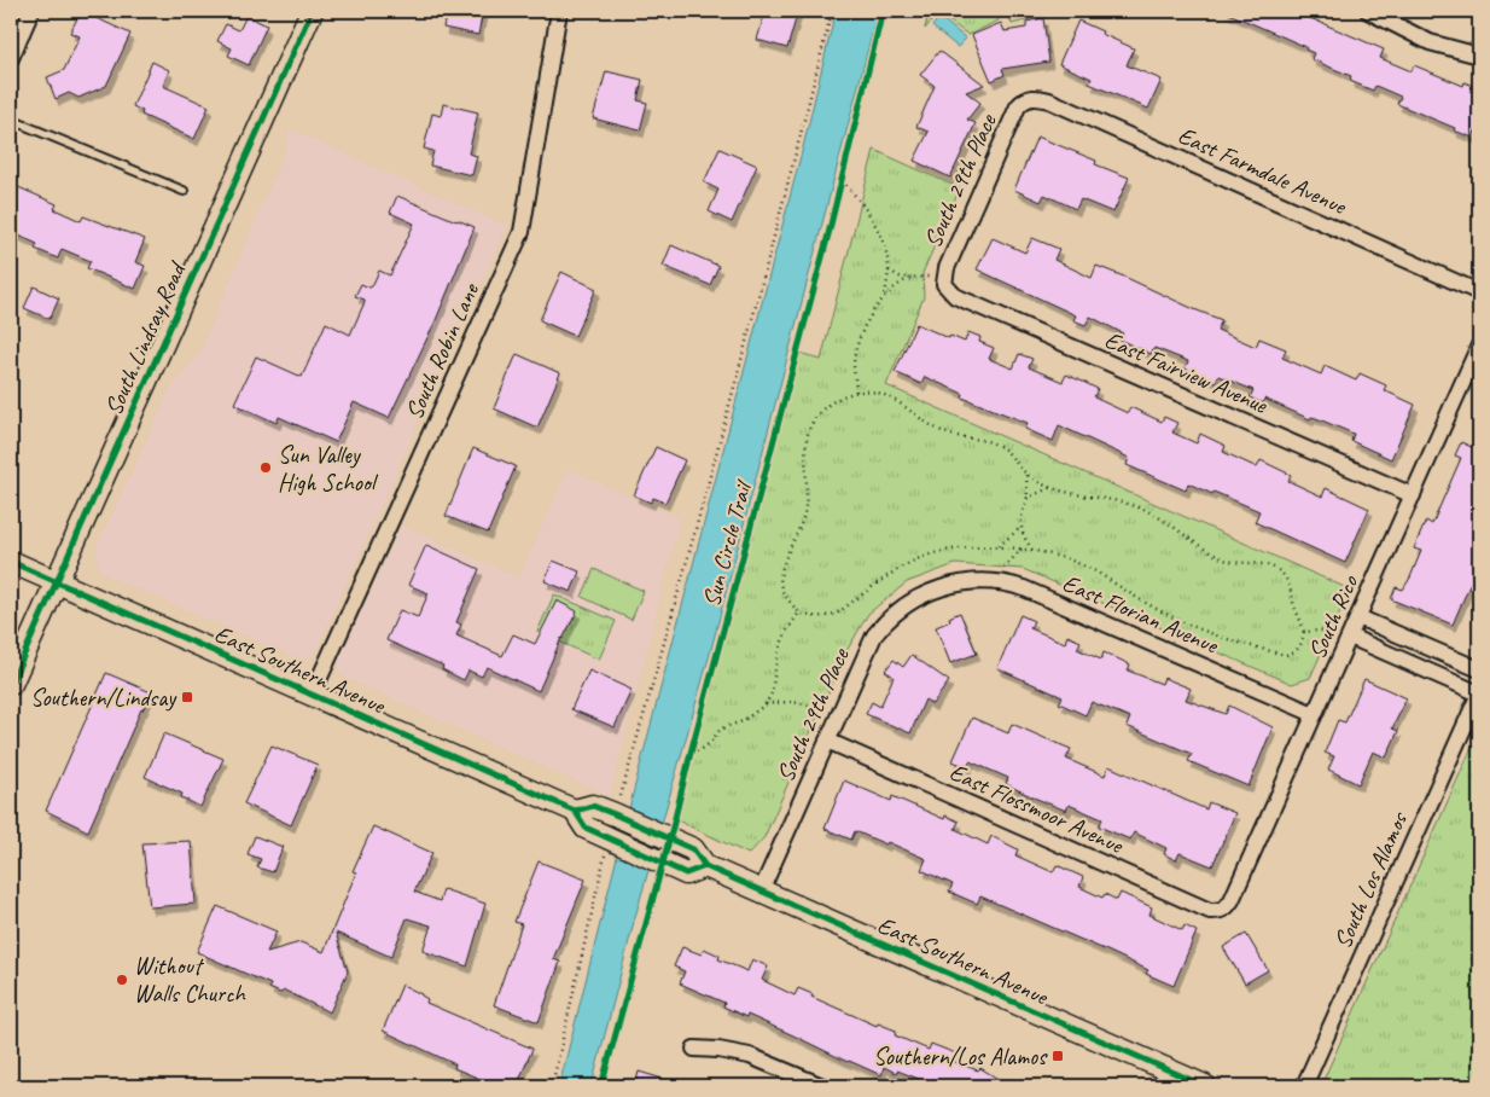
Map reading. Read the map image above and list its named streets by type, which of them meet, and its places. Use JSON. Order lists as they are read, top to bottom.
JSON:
{
  "streets": {
    "main road": ["South Lindsay Road", "East Southern Avenue"],
    "street": [
      "East Farmdale Avenue",
      "South 29th Place",
      "South Robin Lane",
      "East Fairview Avenue",
      "East Florian Avenue",
      "South Rico",
      "East Flossmoor Avenue",
      "South Los Alamos"
    ],
    "cycle path": ["Sun Circle Trail"]
  },
  "crossings": [
    ["East Farmdale Avenue", "South 29th Place"],
    ["South 29th Place", "East Fairview Avenue"],
    ["South 29th Place", "East Florian Avenue"],
    ["South 29th Place", "East Southern Avenue"],
    ["South 29th Place", "East Flossmoor Avenue"],
    ["South Lindsay Road", "East Southern Avenue"],
    ["South Robin Lane", "East Southern Avenue"],
    ["East Fairview Avenue", "South Rico"],
    ["East Florian Avenue", "South Rico"],
    ["South Rico", "East Flossmoor Avenue"]
  ],
  "places": {
    "other": ["Sun Valley High School", "Without Walls Church"],
    "transit": ["Southern/Lindsay", "Southern/Los Alamos"]
  }
}
